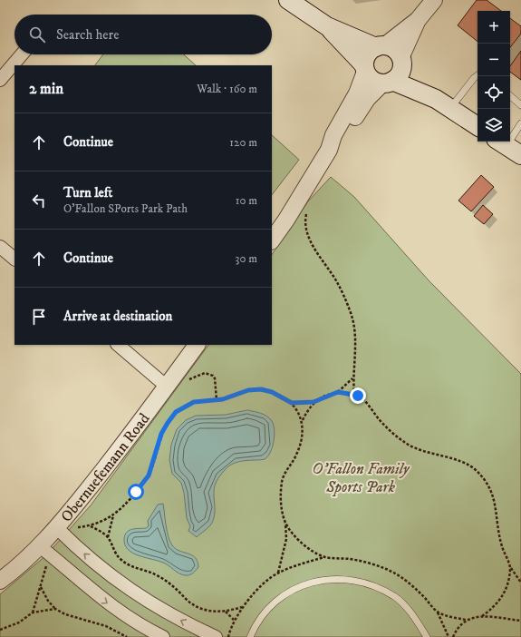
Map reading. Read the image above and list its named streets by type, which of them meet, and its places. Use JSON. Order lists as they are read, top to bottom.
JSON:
{
  "streets": {
    "street": ["Obernuefemann Road"]
  },
  "parks": ["O'Fallon Family Sports Park"],
  "page": {
    "map_buttons": ["+", "−"],
    "search": "Search here",
    "heading": ["2 min", "Walk · 160 m"],
    "list": [
      ["Continue", "120 m"],
      ["Turn left", "O'Fallon SPorts Park Path", "10 m"],
      ["Continue", "30 m"],
      "Arrive at destination"
    ]
  }
}
